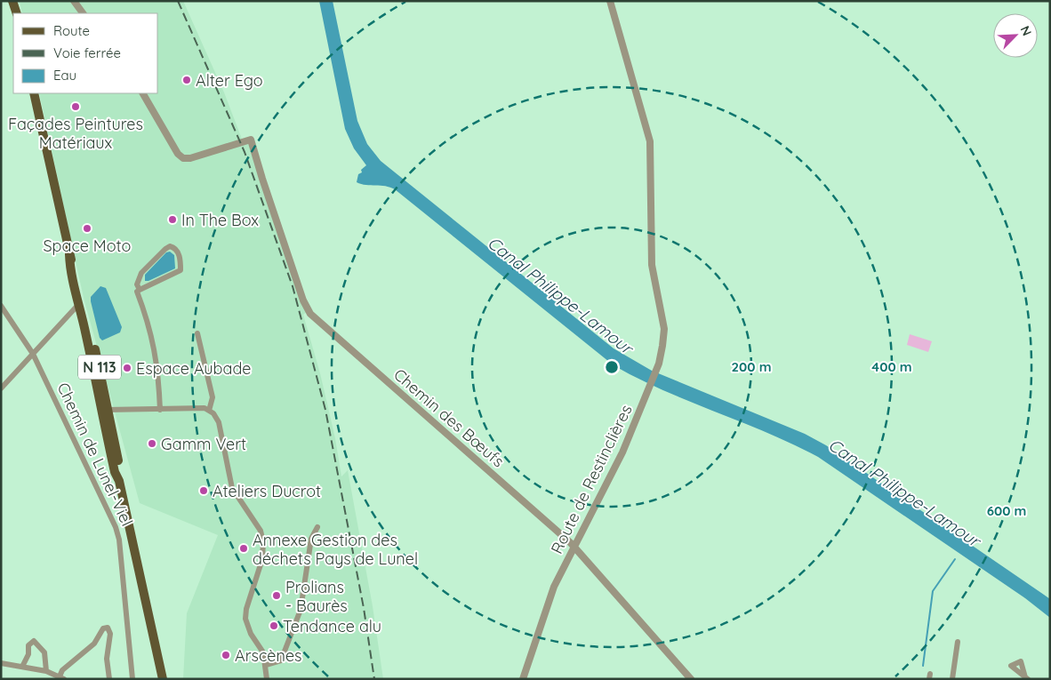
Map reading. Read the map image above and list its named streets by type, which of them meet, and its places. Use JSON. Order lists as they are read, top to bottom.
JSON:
{
  "streets": {
    "main road": ["N 113"],
    "street": ["Chemin des Bœufs", "Chemin de Lunel-Viel", "Route de Restinclières"]
  },
  "crossings": [
    ["Chemin des Bœufs", "Route de Restinclières"]
  ],
  "water": ["Canal Philippe-Lamour"],
  "places": [
    "Alter Ego",
    "Façades Peintures Matériaux",
    "In The Box",
    "Space Moto",
    "Espace Aubade",
    "Gamm Vert",
    "Ateliers Ducrot",
    "Annexe Gestion des déchets Pays de Lunel",
    "Prolians - Baurès",
    "Tendance alu",
    "Arscènes"
  ],
  "legend": ["Route", "Voie ferrée", "Eau"],
  "north": "top right",
  "rings": ["200 m", "400 m", "600 m"]
}
